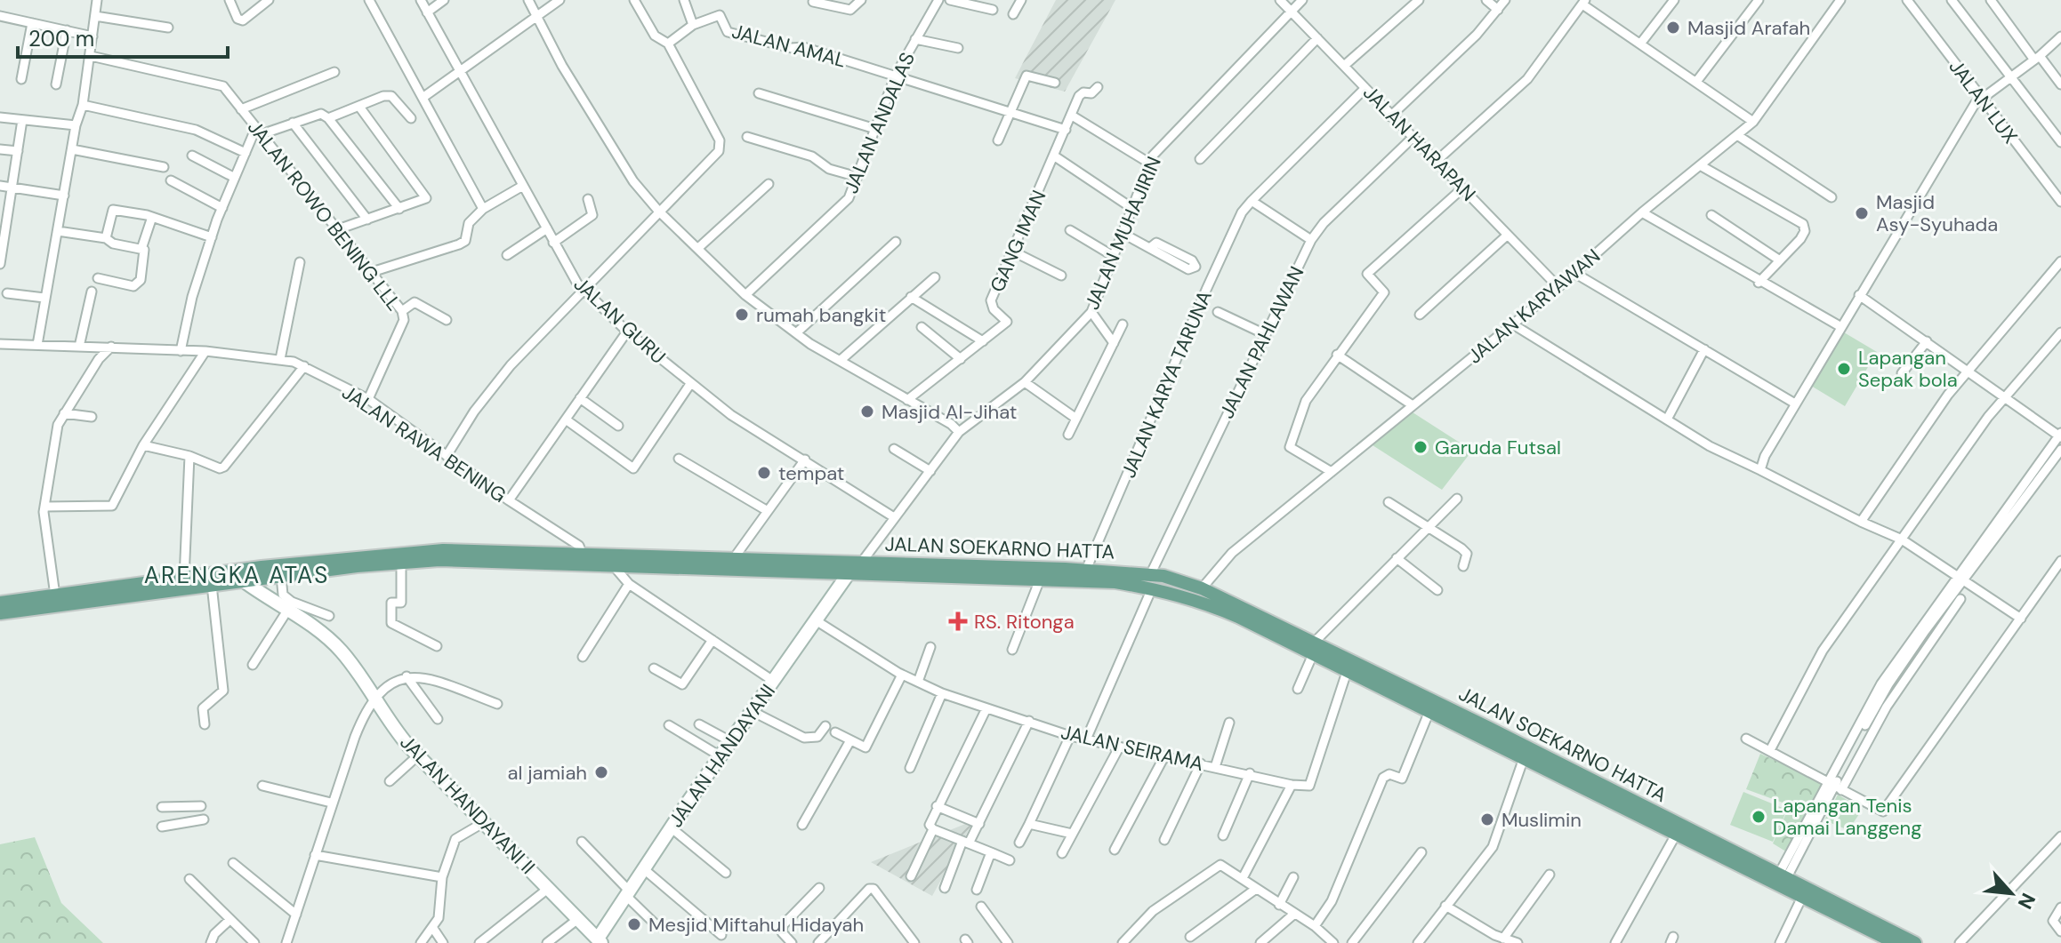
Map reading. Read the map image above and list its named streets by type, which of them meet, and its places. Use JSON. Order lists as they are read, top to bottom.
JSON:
{
  "streets": {
    "main road": ["JALAN SOEKARNO HATTA"],
    "street": [
      "JALAN AMAL",
      "JALAN LUX",
      "JALAN ANDALAS",
      "JALAN HARAPAN",
      "JALAN ROWO BENING LLL",
      "JALAN MUHAJIRIN",
      "GANG IMAN",
      "JALAN KARYAWAN",
      "JALAN GURU",
      "JALAN PAHLAWAN",
      "JALAN KARYA TARUNA",
      "JALAN RAWA BENING",
      "JALAN SEIRAMA",
      "JALAN HANDAYANI",
      "JALAN HANDAYANI II"
    ]
  },
  "crossings": [
    ["JALAN AMAL", "JALAN ANDALAS"],
    ["JALAN HARAPAN", "JALAN MUHAJIRIN"],
    ["JALAN HARAPAN", "JALAN KARYAWAN"],
    ["JALAN HARAPAN", "JALAN PAHLAWAN"],
    ["JALAN HARAPAN", "JALAN KARYA TARUNA"],
    ["JALAN ROWO BENING LLL", "JALAN RAWA BENING"],
    ["JALAN MUHAJIRIN", "JALAN GURU"],
    ["JALAN MUHAJIRIN", "JALAN SOEKARNO HATTA"],
    ["JALAN KARYAWAN", "JALAN SOEKARNO HATTA"],
    ["JALAN PAHLAWAN", "JALAN SOEKARNO HATTA"],
    ["JALAN PAHLAWAN", "JALAN SEIRAMA"],
    ["JALAN KARYA TARUNA", "JALAN SOEKARNO HATTA"],
    ["JALAN RAWA BENING", "JALAN SOEKARNO HATTA"],
    ["JALAN SOEKARNO HATTA", "JALAN HANDAYANI"],
    ["JALAN SOEKARNO HATTA", "JALAN HANDAYANI II"],
    ["JALAN SEIRAMA", "JALAN HANDAYANI"],
    ["JALAN HANDAYANI", "JALAN HANDAYANI II"]
  ],
  "districts": ["ARENGKA ATAS"],
  "places": {
    "other": [
      "Masjid Arafah",
      "Masjid Asy-Syuhada",
      "rumah bangkit",
      "Lapangan Sepak bola",
      "Masjid Al-Jihat",
      "Garuda Futsal",
      "tempat",
      "al jamiah",
      "Lapangan Tenis Damai Langgeng",
      "Muslimin",
      "Mesjid Miftahul Hidayah"
    ],
    "health": ["RS. Ritonga"]
  },
  "scale_bar": "200 m",
  "north": "bottom right"
}
